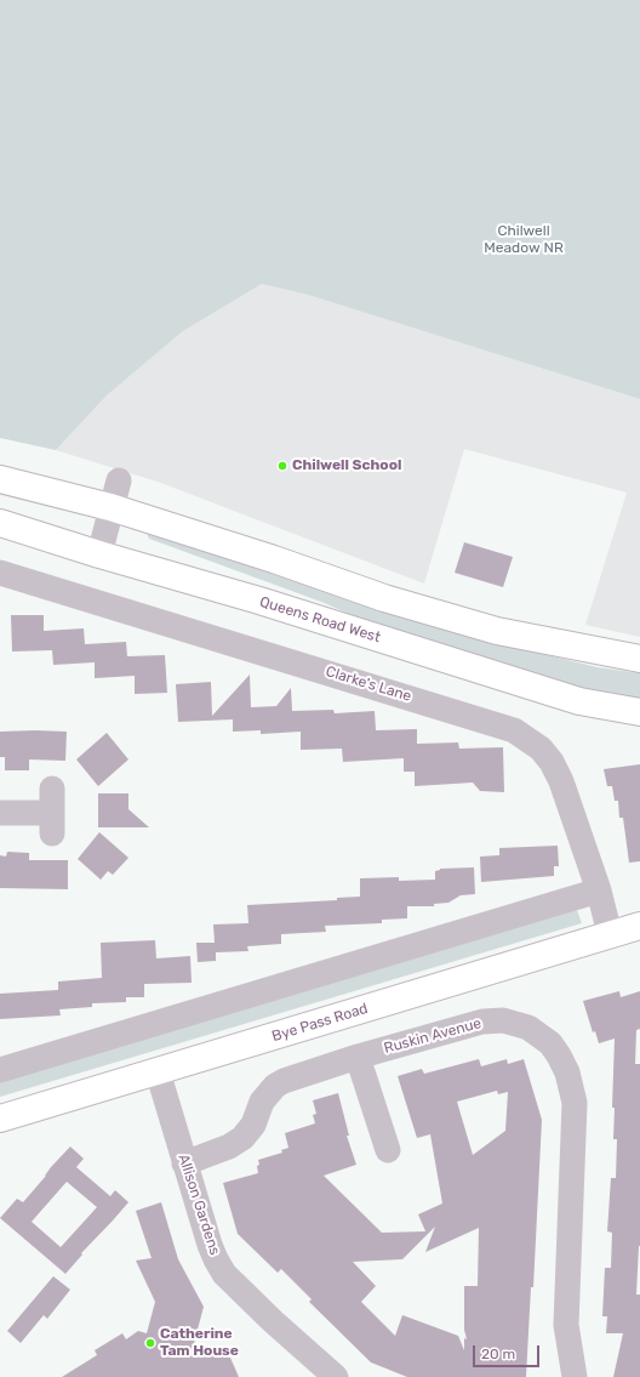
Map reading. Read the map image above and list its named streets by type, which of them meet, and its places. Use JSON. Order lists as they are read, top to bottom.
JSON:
{
  "streets": {
    "main road": ["Queens Road West", "Bye Pass Road"],
    "street": ["Clarke's Lane", "Ruskin Avenue", "Allison Gardens"]
  },
  "crossings": [
    ["Clarke's Lane", "Bye Pass Road"],
    ["Bye Pass Road", "Allison Gardens"],
    ["Ruskin Avenue", "Allison Gardens"]
  ],
  "parks": ["Chilwell Meadow NR"],
  "places": ["Chilwell School", "Catherine Tam House"],
  "scale_bar": "20 m"
}
